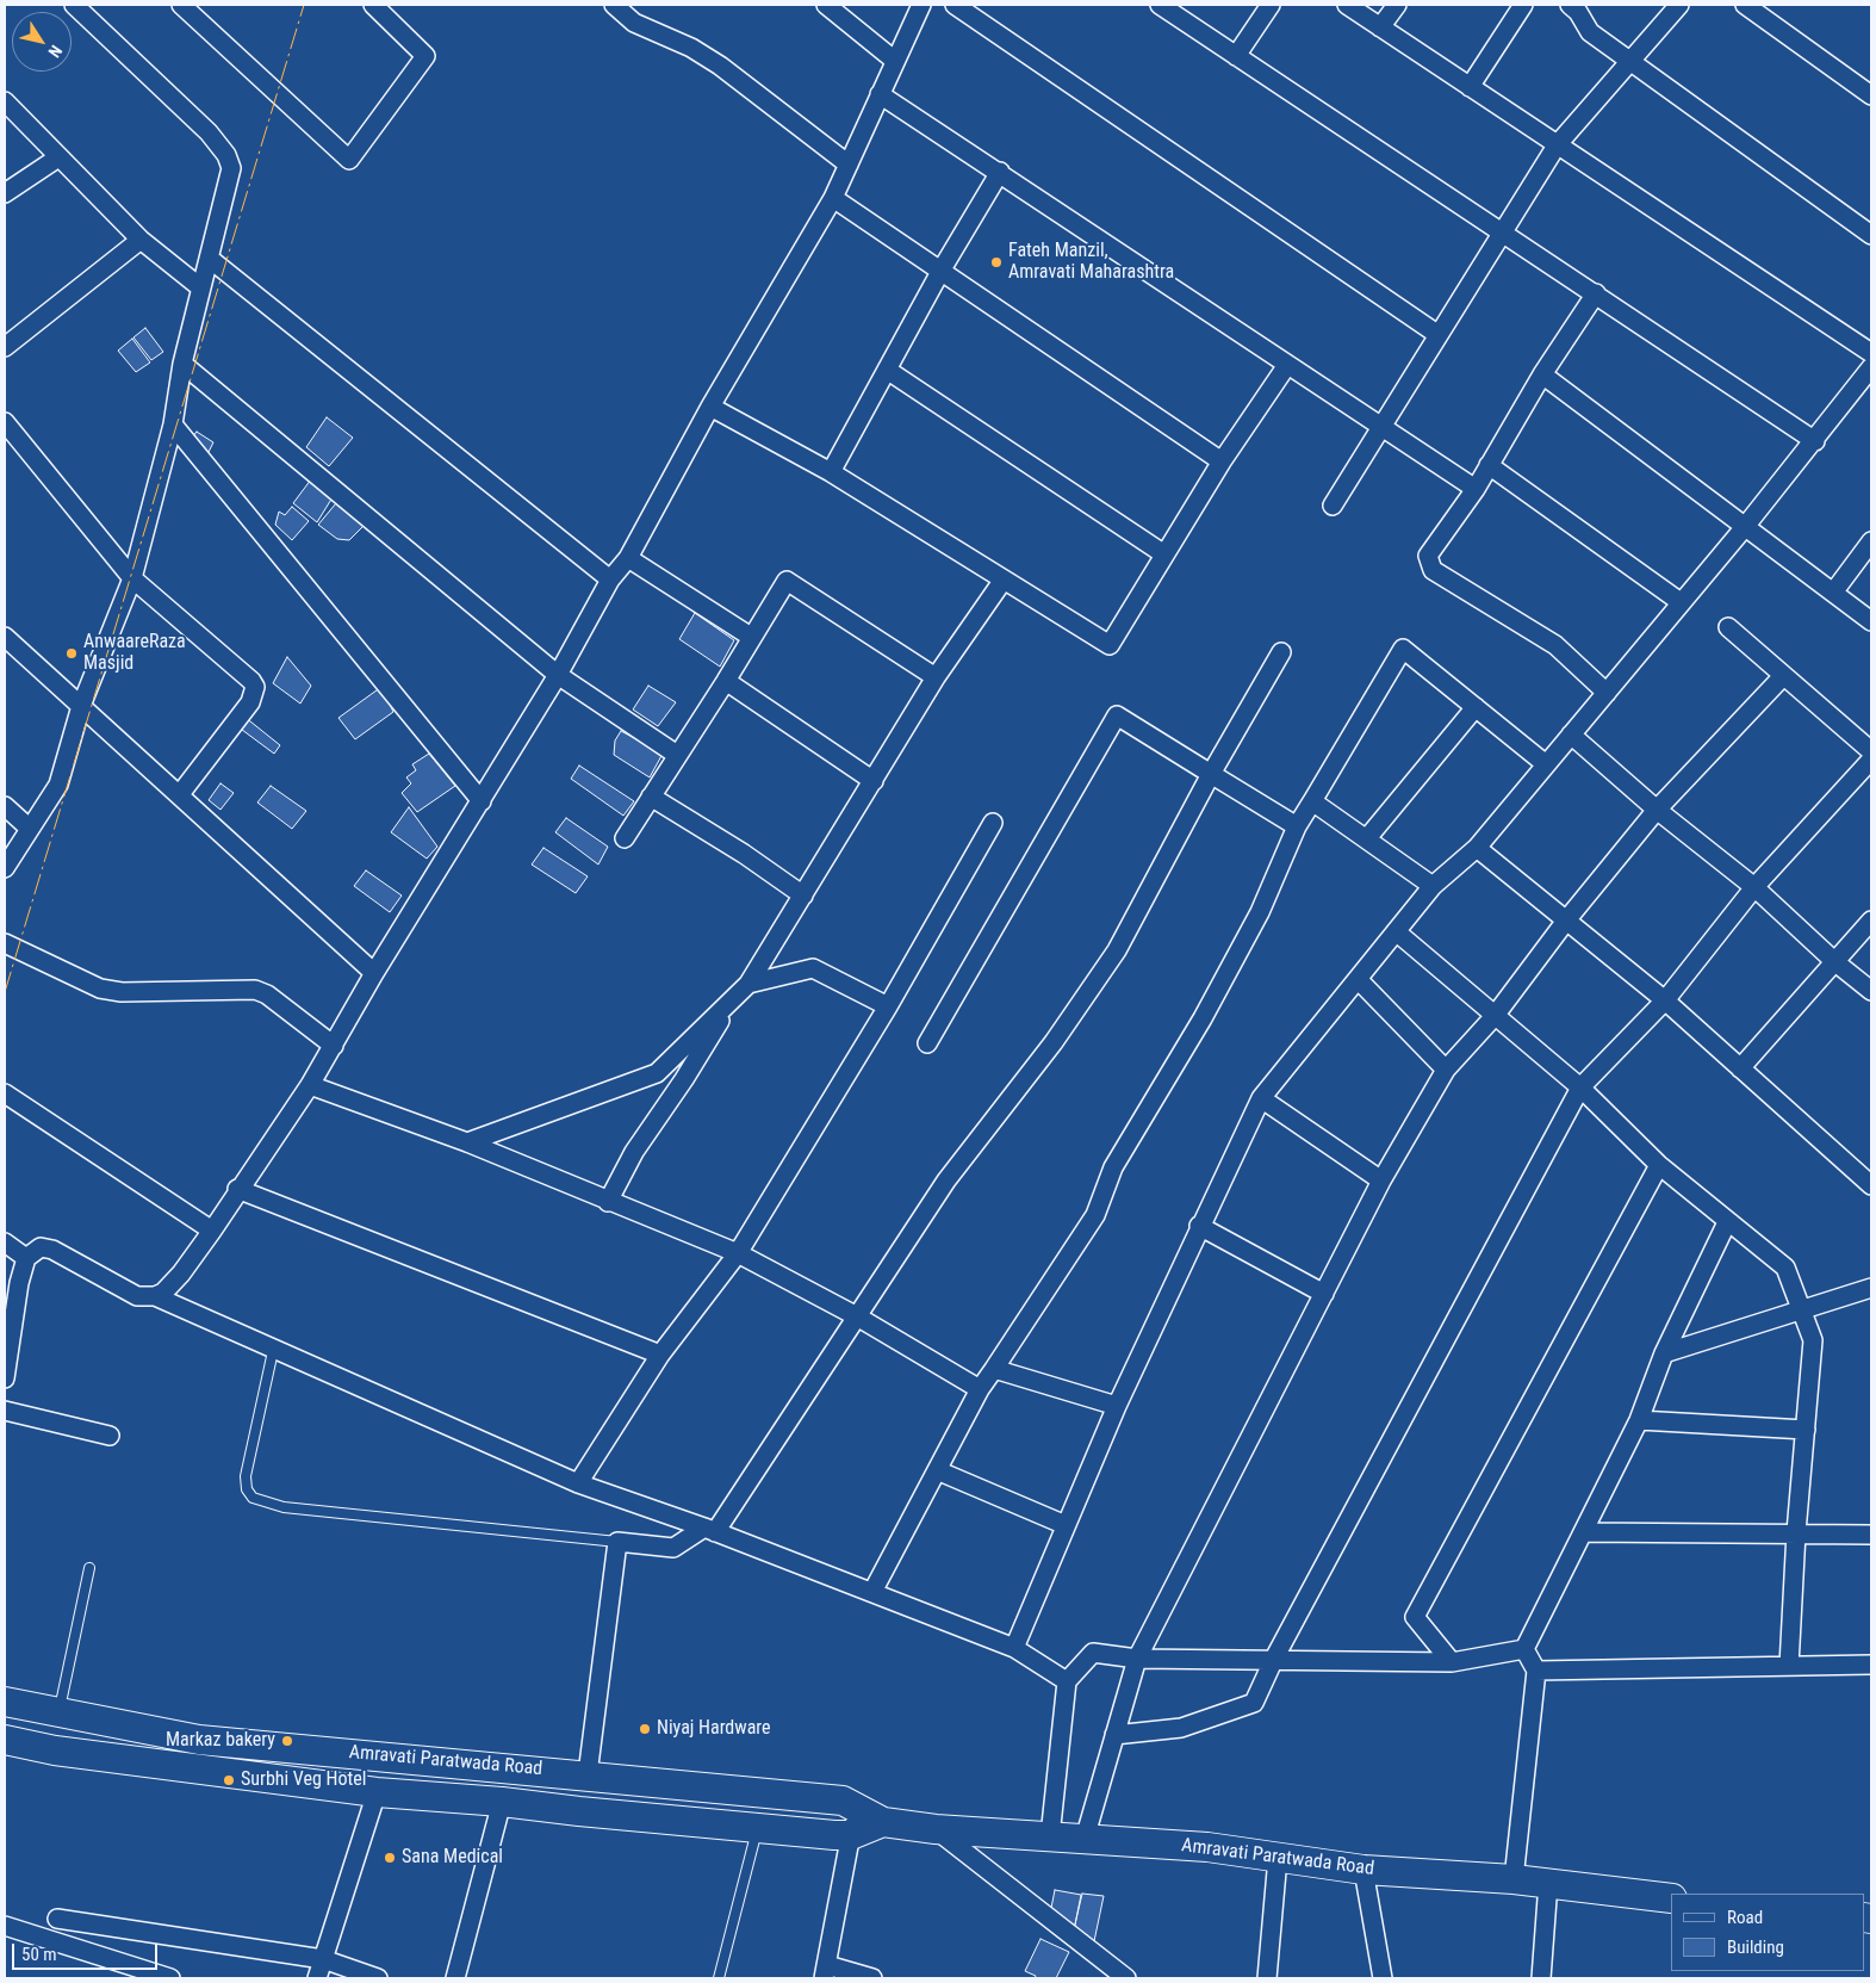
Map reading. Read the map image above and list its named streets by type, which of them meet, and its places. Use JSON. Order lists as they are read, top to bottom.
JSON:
{
  "streets": {
    "main road": ["Amravati Paratwada Road"]
  },
  "places": [
    "Fateh Manzil, Amravati Maharashtra",
    "AnwaareRaza Masjid",
    "Niyaj Hardware",
    "Markaz bakery",
    "Surbhi Veg Hotel",
    "Sana Medical"
  ],
  "legend": ["Road", "Building"],
  "scale_bar": "50 m",
  "north": "bottom right"
}
